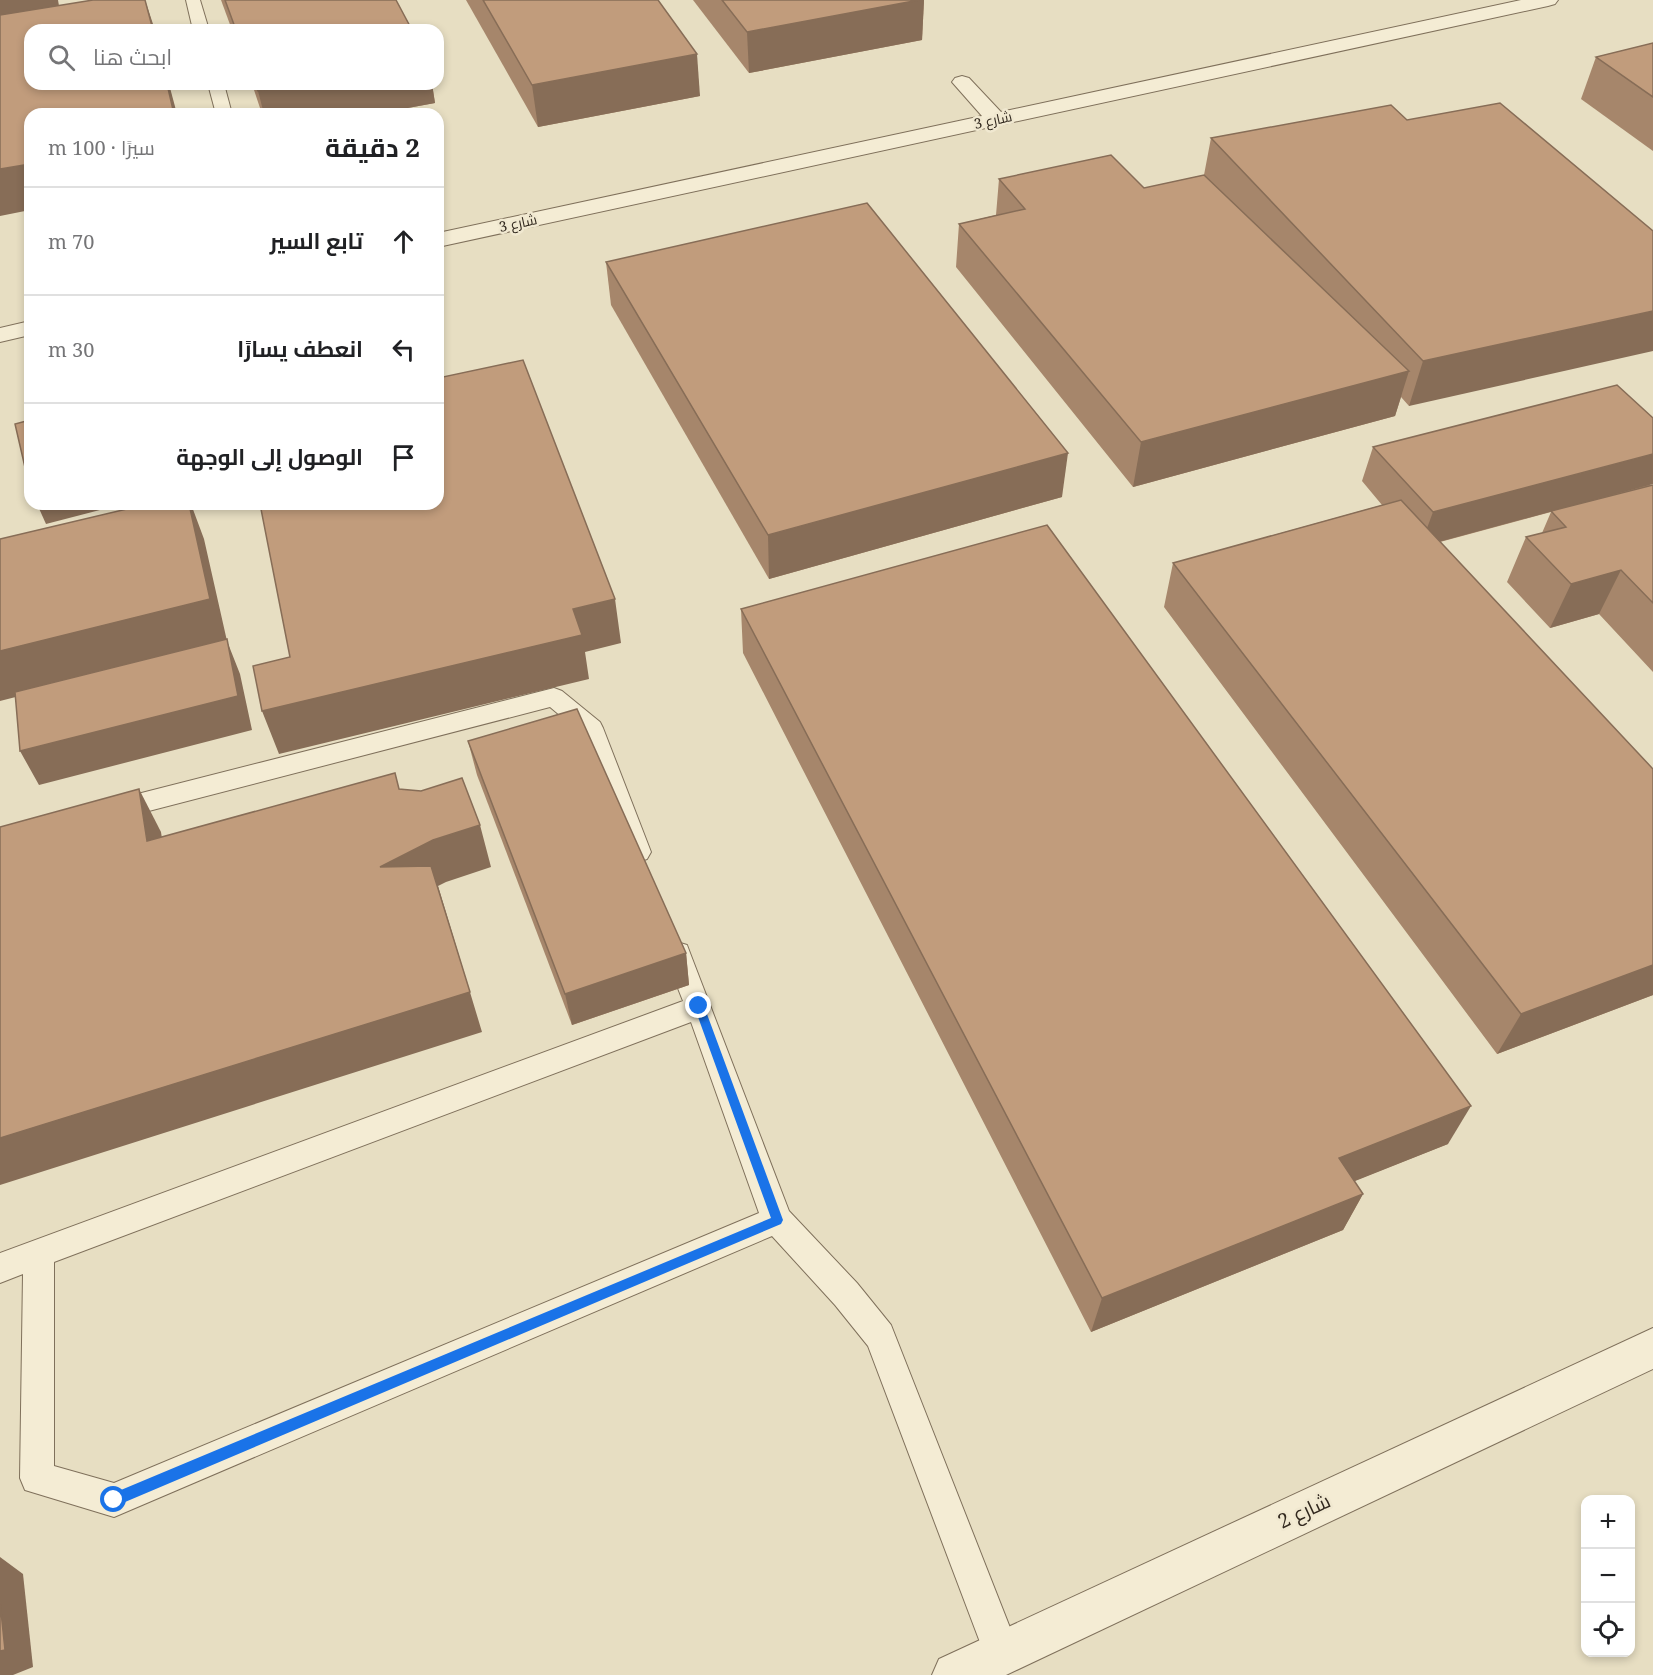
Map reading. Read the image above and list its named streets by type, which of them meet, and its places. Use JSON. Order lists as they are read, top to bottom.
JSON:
{
  "streets": {
    "street": ["شارع 3", "شارع 2"]
  },
  "page": {
    "search": "ابحث هنا",
    "heading": ["2 دقيقة", "سيرًا · 100 m"],
    "list": [
      ["تابع السير", "70 m"],
      ["انعطف يسارًا", "30 m"],
      "الوصول إلى الوجهة"
    ],
    "map_buttons": ["+", "−"]
  }
}
